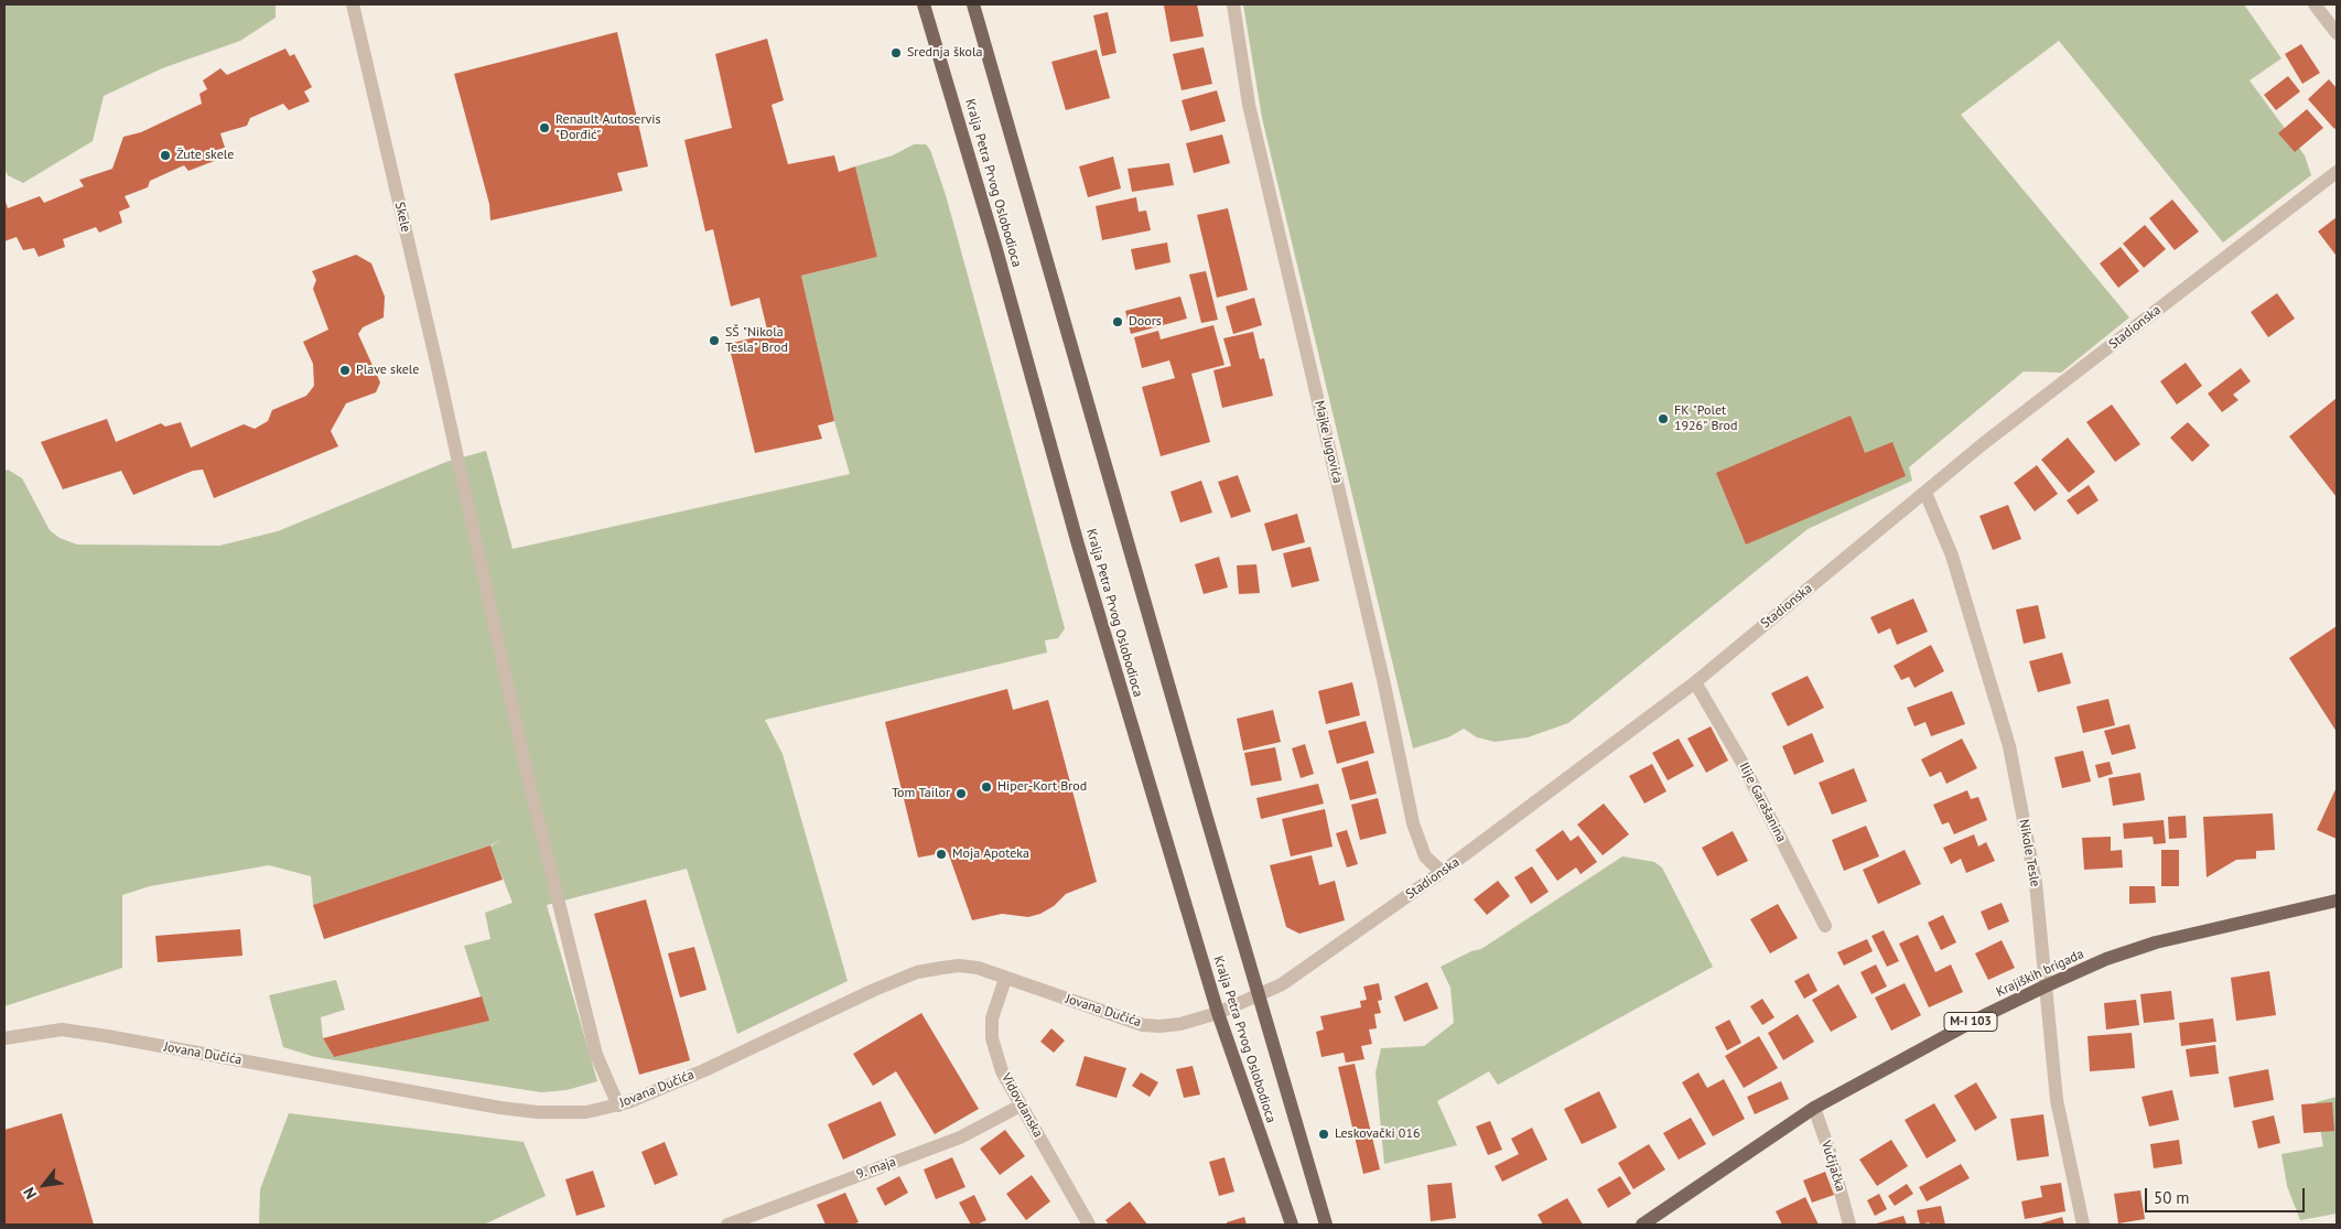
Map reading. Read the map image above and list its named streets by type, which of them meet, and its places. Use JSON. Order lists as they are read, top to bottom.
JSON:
{
  "streets": {
    "main road": ["Kralja Petra Prvog Oslobodioca", "Krajiških brigada", "M-I 103"],
    "street": [
      "Skele",
      "Stadionska",
      "Majke Jugovića",
      "Ilije Garašanina",
      "Nikole Tesle",
      "Jovana Dučića",
      "Vidovdanska",
      "Vučijačka",
      "9. maja"
    ]
  },
  "crossings": [
    ["Kralja Petra Prvog Oslobodioca", "Stadionska"],
    ["Kralja Petra Prvog Oslobodioca", "Jovana Dučića"],
    ["Skele", "Jovana Dučića"],
    ["Stadionska", "Majke Jugovića"],
    ["Stadionska", "Ilije Garašanina"],
    ["Stadionska", "Nikole Tesle"],
    ["Stadionska", "Jovana Dučića"],
    ["Nikole Tesle", "Krajiških brigada"],
    ["Krajiških brigada", "Vučijačka"],
    ["Jovana Dučića", "Vidovdanska"],
    ["Vidovdanska", "9. maja"]
  ],
  "places": [
    "Srednja škola",
    "Renault Autoservis \"Đorđić\"",
    "Žute skele",
    "Doors",
    "SŠ \"Nikola Tesla\" Brod",
    "Plave skele",
    "FK \"Polet 1926\" Brod",
    "Hiper-Kort Brod",
    "Tom Tailor",
    "Moja Apoteka",
    "Leskovački 016"
  ],
  "scale_bar": "50 m",
  "north": "bottom left"
}
